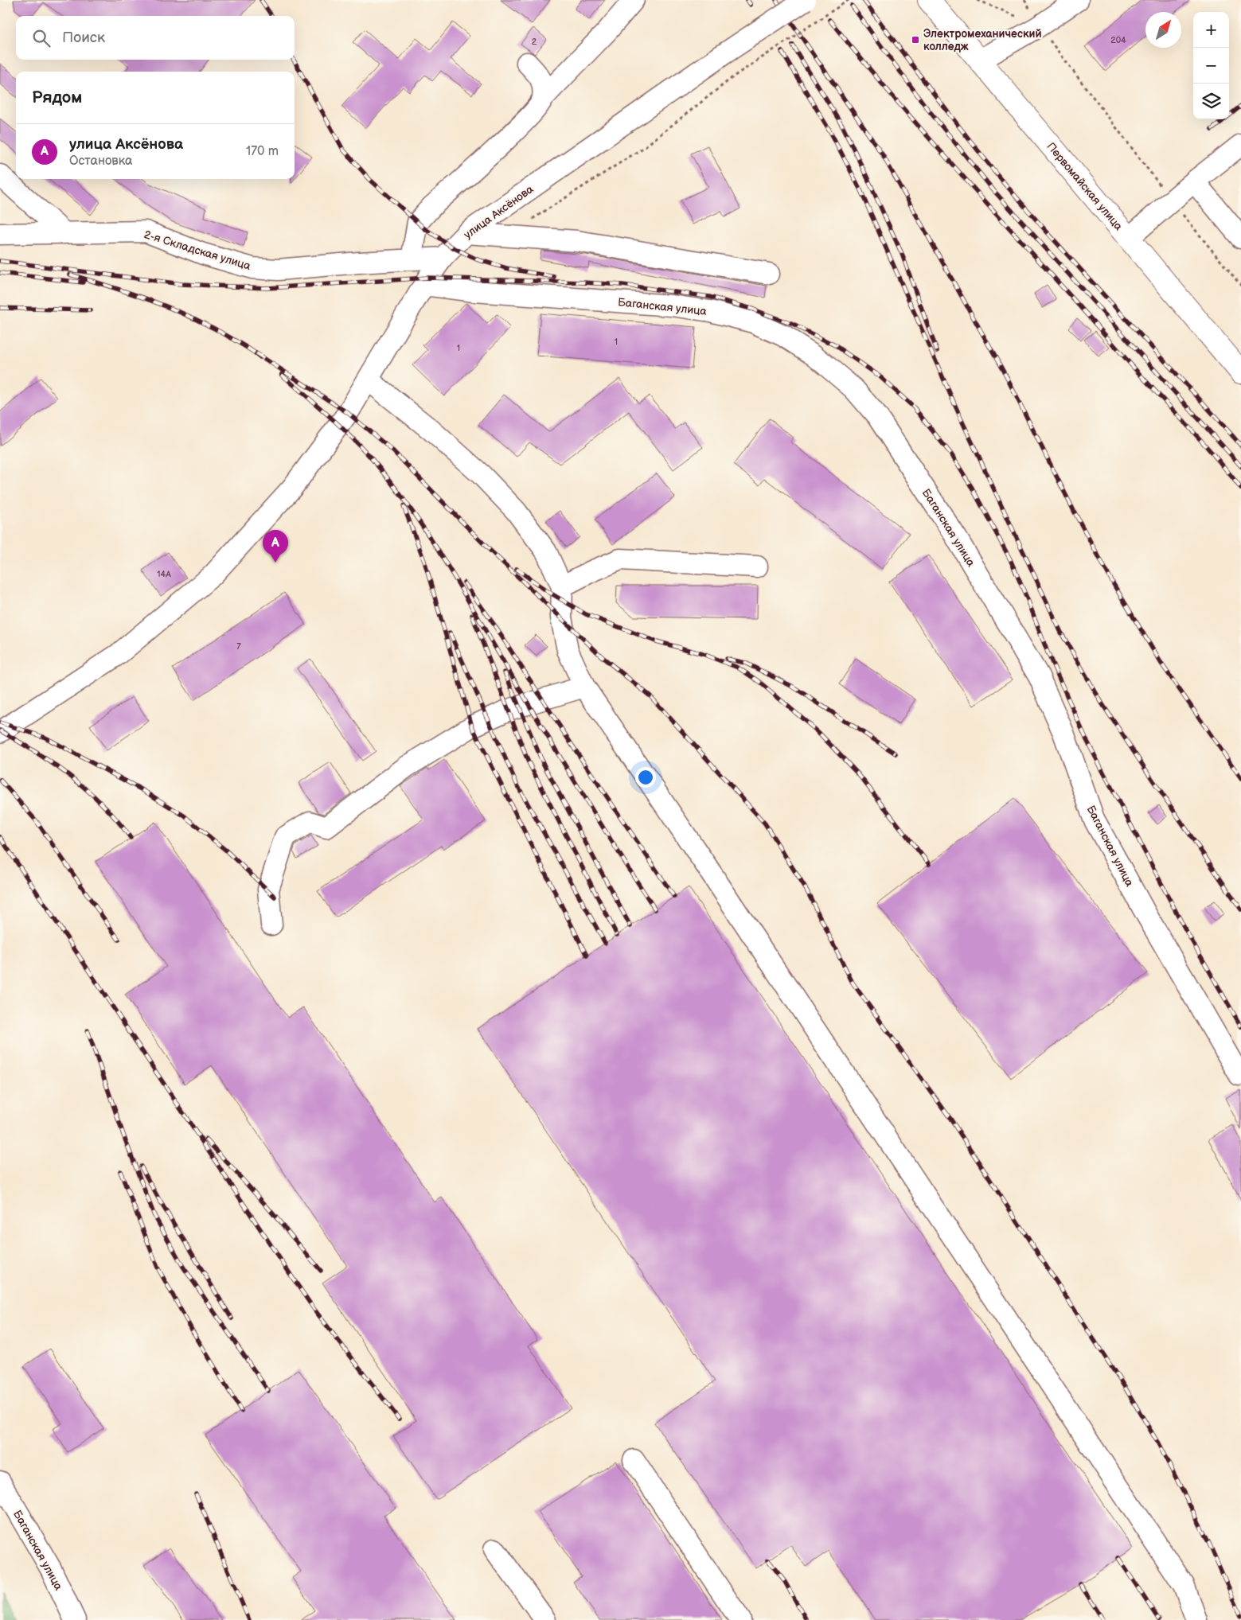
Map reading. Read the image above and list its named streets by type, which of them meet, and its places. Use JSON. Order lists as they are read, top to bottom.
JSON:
{
  "streets": {
    "main road": ["Первомайская улица"],
    "street": ["улица Аксёнова", "2-я Складская улица", "Баганская улица"]
  },
  "crossings": [
    ["улица Аксёнова", "2-я Складская улица"],
    ["улица Аксёнова", "Баганская улица"]
  ],
  "places": {
    "transit": ["Электромеханический колледж"]
  },
  "house_numbers": [
    "204",
    "2",
    "1",
    "1",
    "14А",
    "7"
  ],
  "north": "top right",
  "page": {
    "map_buttons": ["+", "−"],
    "search": "Поиск",
    "heading": "Рядом",
    "list": [
      {
        "mark": "A",
        "name": "улица Аксёнова",
        "note": "Остановка",
        "value": "170 m"
      }
    ],
    "pins": "A"
  }
}
